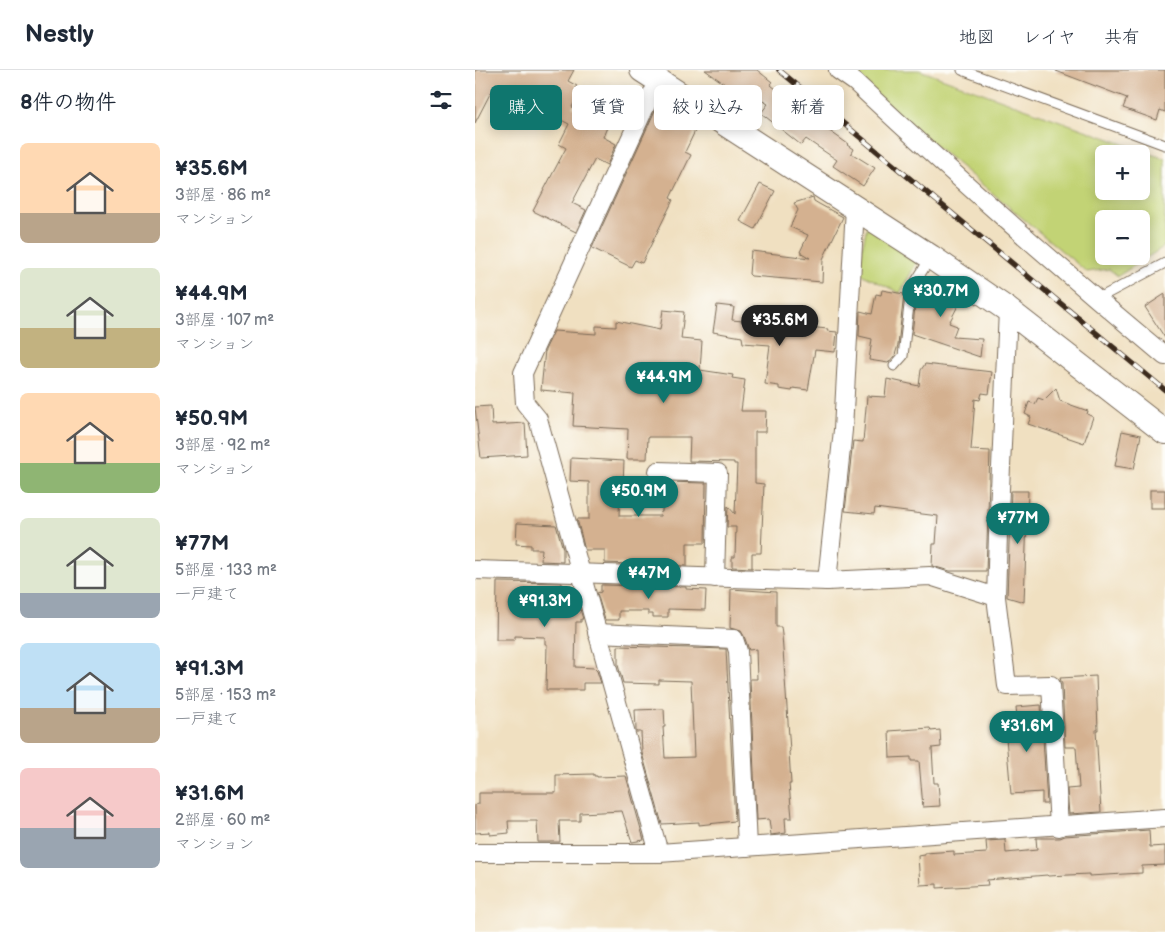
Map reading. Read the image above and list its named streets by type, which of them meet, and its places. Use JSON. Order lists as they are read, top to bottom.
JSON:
{
  "page": {
    "header": "Nestly",
    "nav": ["地図", "レイヤ", "共有"],
    "heading": "8件の物件",
    "chip": [
      "購入",
      "賃貸",
      "絞り込み",
      "新着"
    ],
    "list": [
      {
        "name": "¥35.6M",
        "note": "3部屋 · 86 m² · マンション"
      },
      {
        "name": "¥44.9M",
        "note": "3部屋 · 107 m² · マンション"
      },
      {
        "name": "¥50.9M",
        "note": "3部屋 · 92 m² · マンション"
      },
      {
        "name": "¥77M",
        "note": "5部屋 · 133 m² · 一戸建て"
      },
      {
        "name": "¥91.3M",
        "note": "5部屋 · 153 m² · 一戸建て"
      },
      {
        "name": "¥31.6M",
        "note": "2部屋 · 60 m² · マンション"
      }
    ],
    "map_buttons": ["+", "−"],
    "price": [
      "¥30.7M",
      "¥35.6M",
      "¥44.9M",
      "¥50.9M",
      "¥77M",
      "¥47M",
      "¥91.3M",
      "¥31.6M"
    ]
  }
}
